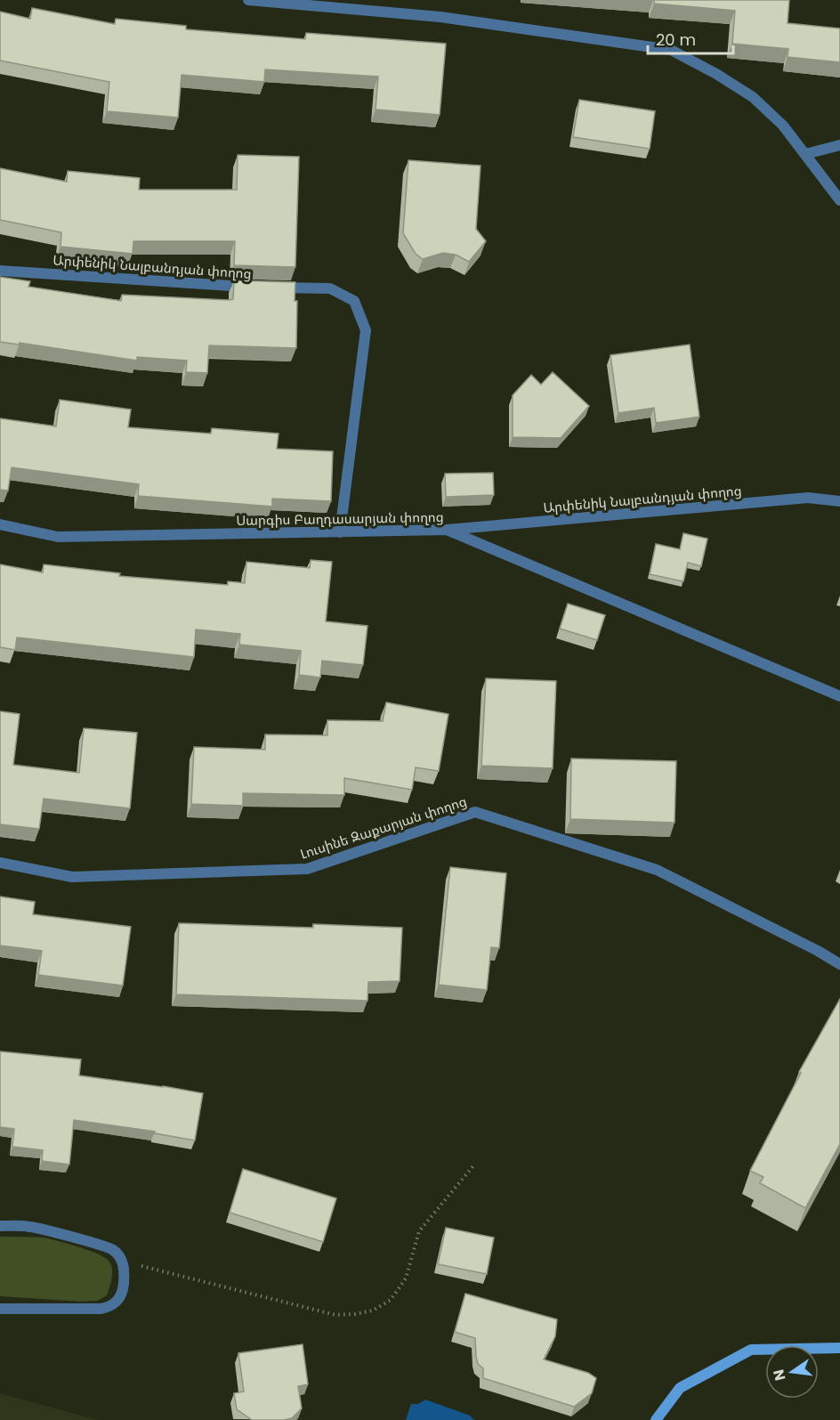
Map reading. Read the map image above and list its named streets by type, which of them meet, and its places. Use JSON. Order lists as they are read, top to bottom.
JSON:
{
  "streets": {
    "street": ["Արփենիկ Նալբանդյան փողոց", "Սարգիս Բաղդասարյան փողոց", "Լուսինե Զաքարյան փողոց"]
  },
  "crossings": [
    ["Արփենիկ Նալբանդյան փողոց", "Սարգիս Բաղդասարյան փողոց"]
  ],
  "scale_bar": "20 m",
  "north": "left"
}
